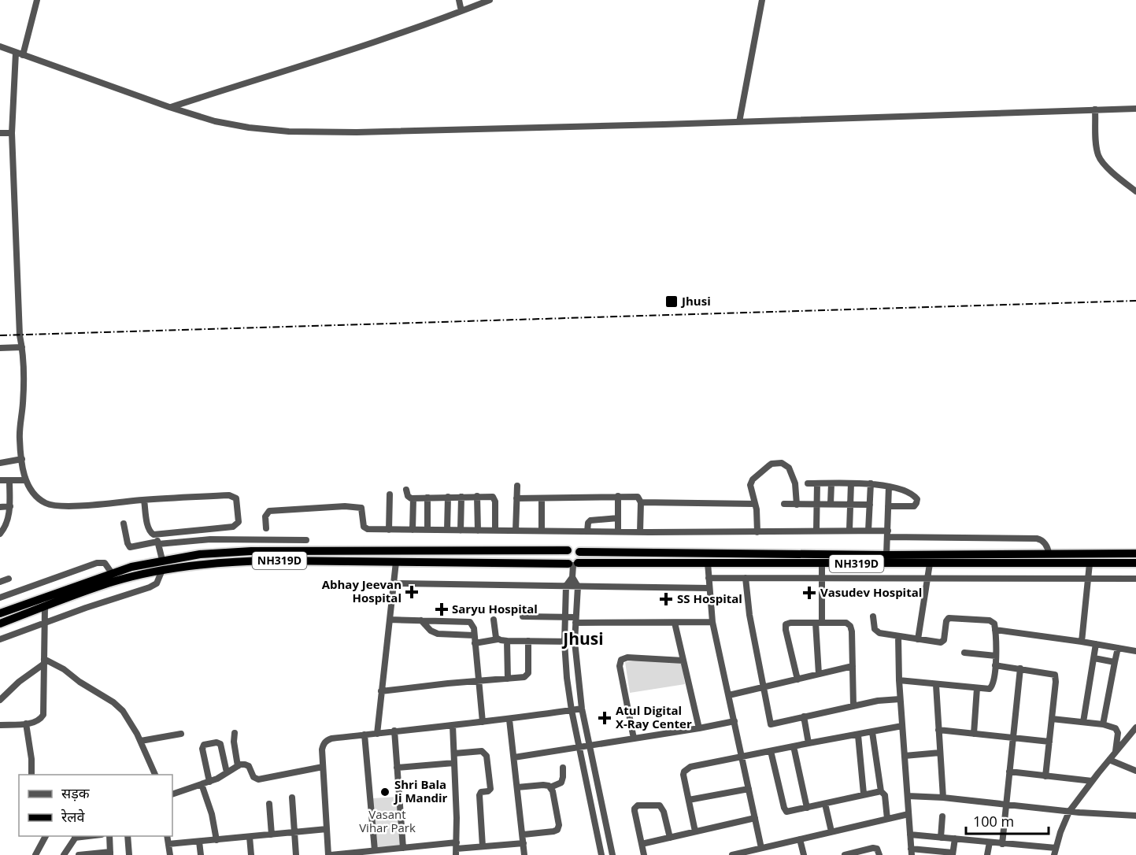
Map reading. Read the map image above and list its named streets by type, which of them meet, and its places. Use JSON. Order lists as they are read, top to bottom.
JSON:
{
  "streets": {
    "highway": ["NH319D"]
  },
  "districts": ["Jhusi"],
  "parks": ["Vasant Vihar Park"],
  "places": {
    "transit": ["Jhusi"],
    "health": [
      "Abhay Jeevan Hospital",
      "Vasudev Hospital",
      "SS Hospital",
      "Saryu Hospital",
      "Atul Digital X-Ray Center"
    ],
    "other": ["Shri Bala Ji Mandir"]
  },
  "legend": ["सड़क", "रेलवे"],
  "scale_bar": "100 m"
}
